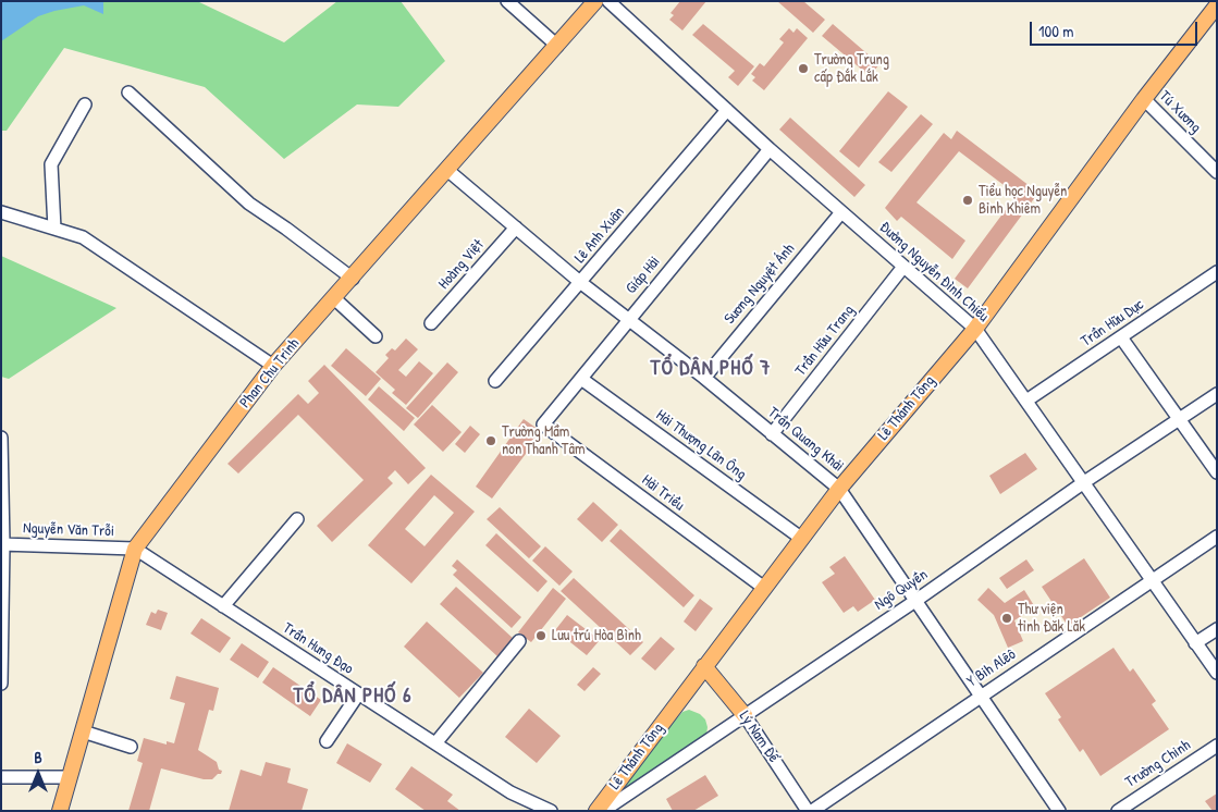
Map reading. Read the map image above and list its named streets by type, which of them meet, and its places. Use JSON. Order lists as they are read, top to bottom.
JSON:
{
  "streets": {
    "main road": ["Phan Chu Trinh", "Lê Thánh Tông", "Lý Nam Đế"],
    "street": [
      "Tú Xương",
      "Lê Anh Xuân",
      "Hoàng Việt",
      "Đường Nguyễn Đình Chiểu",
      "Giáp Hải",
      "Sương Nguyệt Ánh",
      "Trần Hữu Dực",
      "Trần Hữu Trang",
      "Trần Quang Khải",
      "Hải Thượng Lãn Ông",
      "Hải Triều",
      "Nguyễn Văn Trỗi",
      "Ngô Quyền",
      "Trần Hưng Đạo",
      "Y Bih Alêô",
      "Trường Chinh"
    ]
  },
  "crossings": [
    ["Tú Xương", "Lê Thánh Tông"],
    ["Lê Anh Xuân", "Đường Nguyễn Đình Chiểu"],
    ["Lê Anh Xuân", "Trần Quang Khải"],
    ["Hoàng Việt", "Trần Quang Khải"],
    ["Đường Nguyễn Đình Chiểu", "Giáp Hải"],
    ["Đường Nguyễn Đình Chiểu", "Sương Nguyệt Ánh"],
    ["Đường Nguyễn Đình Chiểu", "Trần Hữu Dực"],
    ["Đường Nguyễn Đình Chiểu", "Trần Hữu Trang"],
    ["Đường Nguyễn Đình Chiểu", "Lê Thánh Tông"],
    ["Đường Nguyễn Đình Chiểu", "Ngô Quyền"],
    ["Đường Nguyễn Đình Chiểu", "Y Bih Alêô"],
    ["Giáp Hải", "Trần Quang Khải"],
    ["Giáp Hải", "Hải Thượng Lãn Ông"],
    ["Giáp Hải", "Hải Triều"],
    ["Sương Nguyệt Ánh", "Trần Quang Khải"],
    ["Trần Hữu Trang", "Trần Quang Khải"],
    ["Phan Chu Trinh", "Trần Quang Khải"],
    ["Phan Chu Trinh", "Nguyễn Văn Trỗi"],
    ["Phan Chu Trinh", "Trần Hưng Đạo"],
    ["Lê Thánh Tông", "Trần Quang Khải"],
    ["Lê Thánh Tông", "Hải Thượng Lãn Ông"],
    ["Lê Thánh Tông", "Hải Triều"],
    ["Lê Thánh Tông", "Lý Nam Đế"],
    ["Trần Quang Khải", "Ngô Quyền"],
    ["Trần Quang Khải", "Y Bih Alêô"],
    ["Nguyễn Văn Trỗi", "Trần Hưng Đạo"],
    ["Ngô Quyền", "Lý Nam Đế"]
  ],
  "districts": ["TỔ DÂN PHỐ 7", "TỔ DÂN PHỐ 6"],
  "places": [
    "Trường Trung cấp Đắk Lắk",
    "Tiểu học Nguyễn Bỉnh Khiêm",
    "Trường Mầm non Thanh Tâm",
    "Thư viện tỉnh Đăk Lăk",
    "Lưu trú Hòa Bình"
  ],
  "scale_bar": "100 m",
  "north": "top"
}
